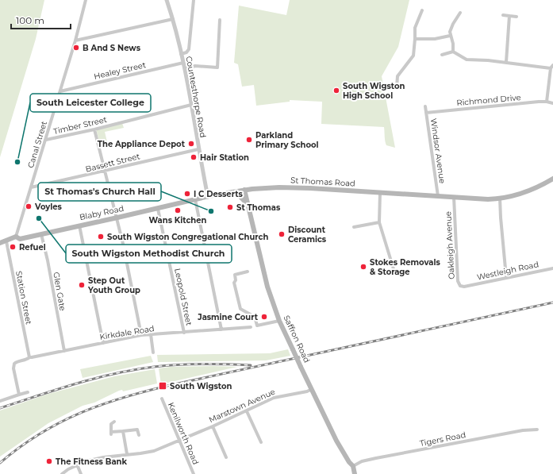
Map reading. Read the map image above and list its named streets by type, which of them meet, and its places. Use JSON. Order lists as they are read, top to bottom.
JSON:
{
  "streets": {
    "main road": ["St Thomas Road", "Blaby Road", "Saffron Road"],
    "street": [
      "Healey Street",
      "Countesthorpe Road",
      "Richmond Drive",
      "Timber Street",
      "Canal Street",
      "Windsor Avenue",
      "Bassett Street",
      "Oakleigh Avenue",
      "Westleigh Road",
      "Glen Gate",
      "Leopold Street",
      "Station Street",
      "Kirkdale Road",
      "Marstown Avenue",
      "Kenilworth Road",
      "Tigers Road"
    ]
  },
  "crossings": [
    ["Healey Street", "Countesthorpe Road"],
    ["Healey Street", "Canal Street"],
    ["Countesthorpe Road", "Timber Street"],
    ["Countesthorpe Road", "Bassett Street"],
    ["Countesthorpe Road", "St Thomas Road"],
    ["Countesthorpe Road", "Blaby Road"],
    ["Richmond Drive", "Windsor Avenue"],
    ["Timber Street", "Canal Street"],
    ["Canal Street", "Bassett Street"],
    ["Canal Street", "Blaby Road"],
    ["Windsor Avenue", "St Thomas Road"],
    ["St Thomas Road", "Blaby Road"],
    ["St Thomas Road", "Oakleigh Avenue"],
    ["St Thomas Road", "Saffron Road"],
    ["Blaby Road", "Glen Gate"],
    ["Blaby Road", "Leopold Street"],
    ["Blaby Road", "Station Street"],
    ["Oakleigh Avenue", "Westleigh Road"],
    ["Glen Gate", "Kirkdale Road"],
    ["Leopold Street", "Kirkdale Road"],
    ["Station Street", "Kirkdale Road"],
    ["Saffron Road", "Marstown Avenue"],
    ["Saffron Road", "Tigers Road"],
    ["Marstown Avenue", "Kenilworth Road"]
  ],
  "places": {
    "other": [
      "B And S News",
      "South Wigston High School",
      "Parkland Primary School",
      "The Appliance Depot",
      "Hair Station",
      "South Leicester College",
      "I C Desserts",
      "Voyles",
      "St Thomas",
      "Wans Kitchen",
      "St Thomas's Church Hall",
      "South Wigston Methodist Church",
      "Discount Ceramics",
      "South Wigston Congregational Church",
      "Refuel",
      "Stokes Removals & Storage",
      "Step Out Youth Group",
      "Jasmine Court",
      "The Fitness Bank"
    ],
    "transit": ["South Wigston"]
  },
  "scale_bar": "100 m"
}
